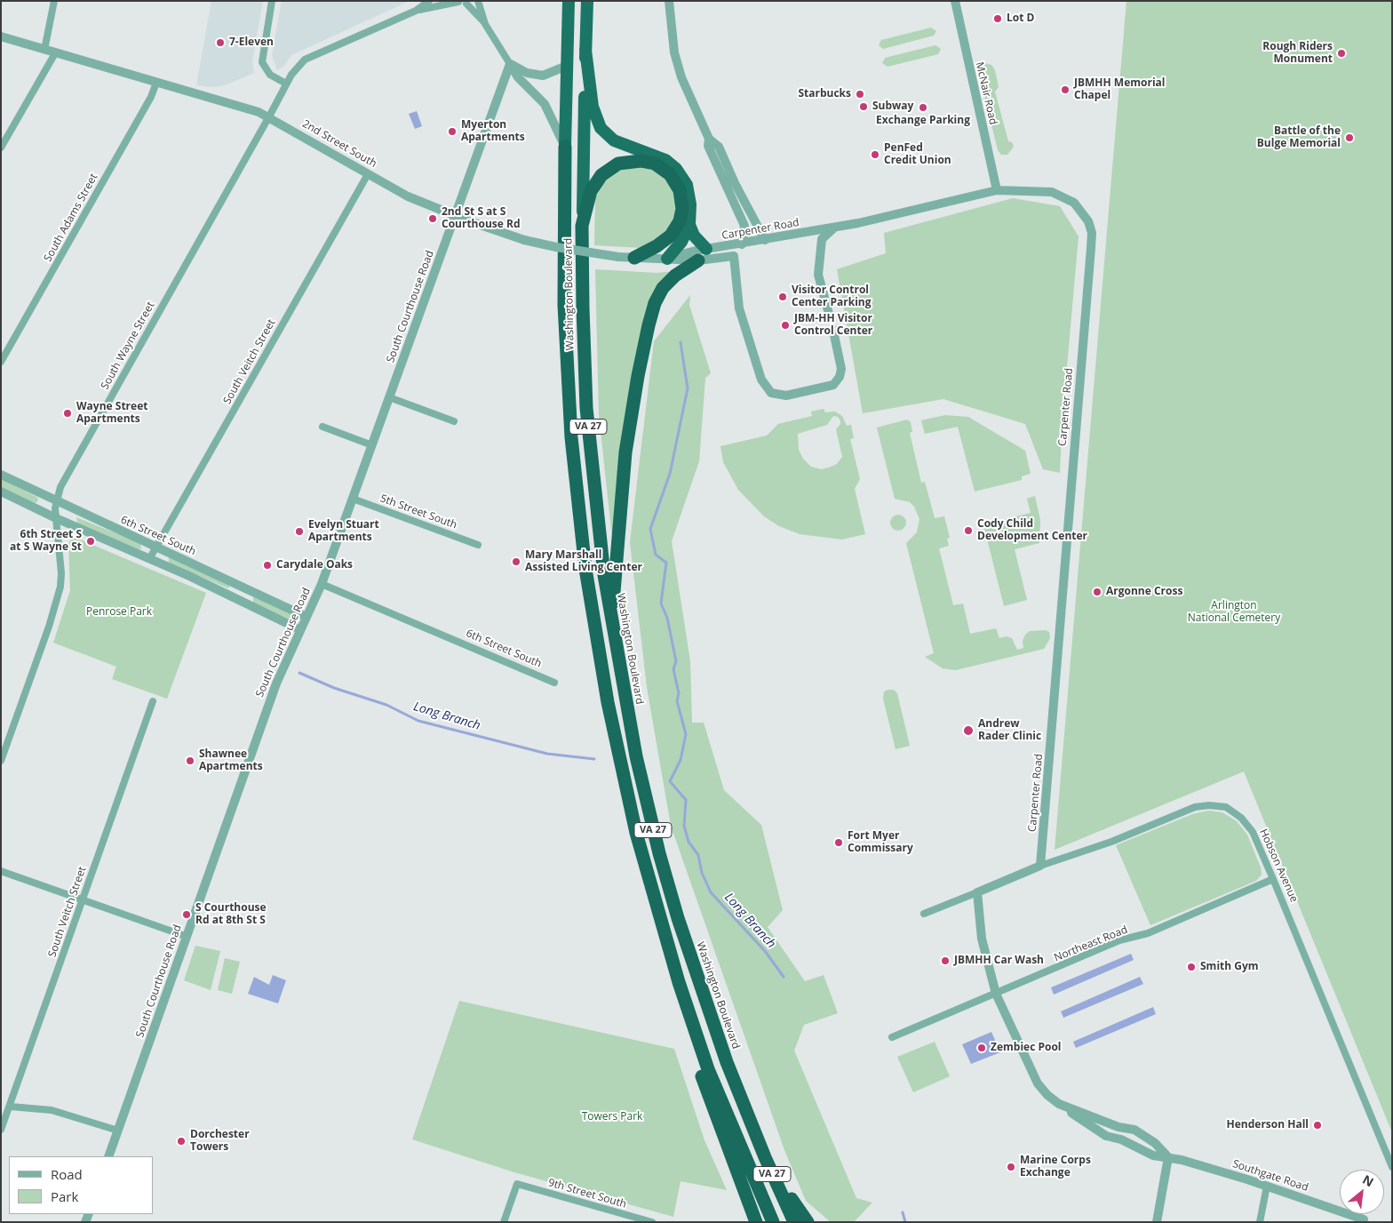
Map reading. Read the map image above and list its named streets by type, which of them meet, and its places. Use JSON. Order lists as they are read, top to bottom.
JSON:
{
  "streets": {
    "highway": ["Washington Boulevard", "VA 27"],
    "street": [
      "McNair Road",
      "2nd Street South",
      "South Adams Street",
      "Carpenter Road",
      "South Courthouse Road",
      "South Wayne Street",
      "South Veitch Street",
      "5th Street South",
      "6th Street South",
      "Hobson Avenue",
      "Northeast Road",
      "Southgate Road",
      "9th Street South"
    ]
  },
  "crossings": [
    ["McNair Road", "Carpenter Road"],
    ["2nd Street South", "South Adams Street"],
    ["2nd Street South", "Carpenter Road"],
    ["2nd Street South", "South Courthouse Road"],
    ["2nd Street South", "South Wayne Street"],
    ["2nd Street South", "South Veitch Street"],
    ["Carpenter Road", "Hobson Avenue"],
    ["South Courthouse Road", "5th Street South"],
    ["South Courthouse Road", "6th Street South"],
    ["South Wayne Street", "6th Street South"],
    ["South Veitch Street", "6th Street South"],
    ["Hobson Avenue", "Northeast Road"],
    ["Hobson Avenue", "Southgate Road"],
    ["Northeast Road", "Southgate Road"]
  ],
  "water": ["Long Branch"],
  "parks": ["Arlington National Cemetery", "Penrose Park", "Towers Park"],
  "places": [
    "Lot D",
    "7-Eleven",
    "Rough Riders Monument",
    "JBMHH Memorial Chapel",
    "Starbucks",
    "Subway",
    "Exchange Parking",
    "Myerton Apartments",
    "Battle of the Bulge Memorial",
    "PenFed Credit Union",
    "2nd St S at S Courthouse Rd",
    "Visitor Control Center Parking",
    "JBM-HH Visitor Control Center",
    "Wayne Street Apartments",
    "Cody Child Development Center",
    "Evelyn Stuart Apartments",
    "6th Street S at S Wayne St",
    "Mary Marshall Assisted Living Center",
    "Carydale Oaks",
    "Argonne Cross",
    "Andrew Rader Clinic",
    "Shawnee Apartments",
    "Fort Myer Commissary",
    "S Courthouse Rd at 8th St S",
    "JBMHH Car Wash",
    "Smith Gym",
    "Zembiec Pool",
    "Henderson Hall",
    "Dorchester Towers",
    "Marine Corps Exchange"
  ],
  "legend": ["Road", "Park"],
  "north": "top right"
}
